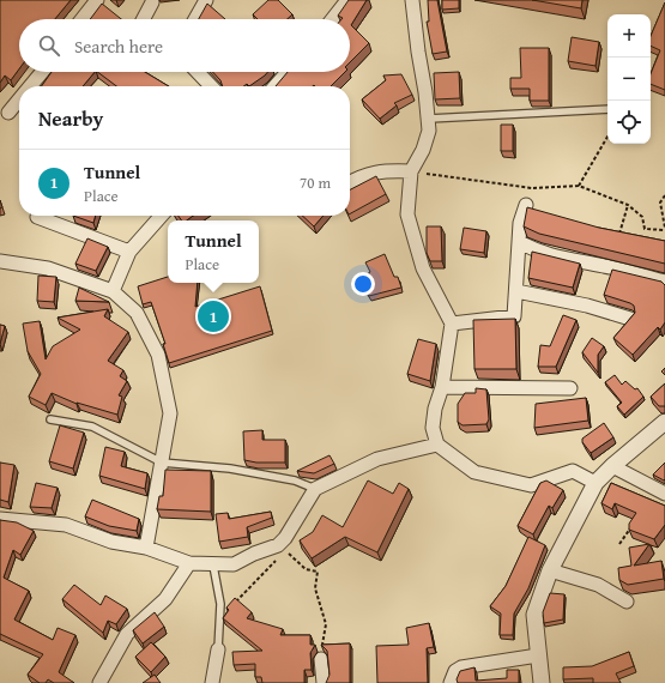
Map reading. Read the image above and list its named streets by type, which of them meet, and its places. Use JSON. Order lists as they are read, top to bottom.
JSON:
{
  "page": {
    "map_buttons": ["+", "−"],
    "search": "Search here",
    "heading": "Nearby",
    "list": [
      {
        "mark": "1",
        "name": "Tunnel",
        "note": "Place",
        "value": "70 m"
      }
    ],
    "popup": ["Tunnel", "Place"],
    "pins": "1"
  }
}
